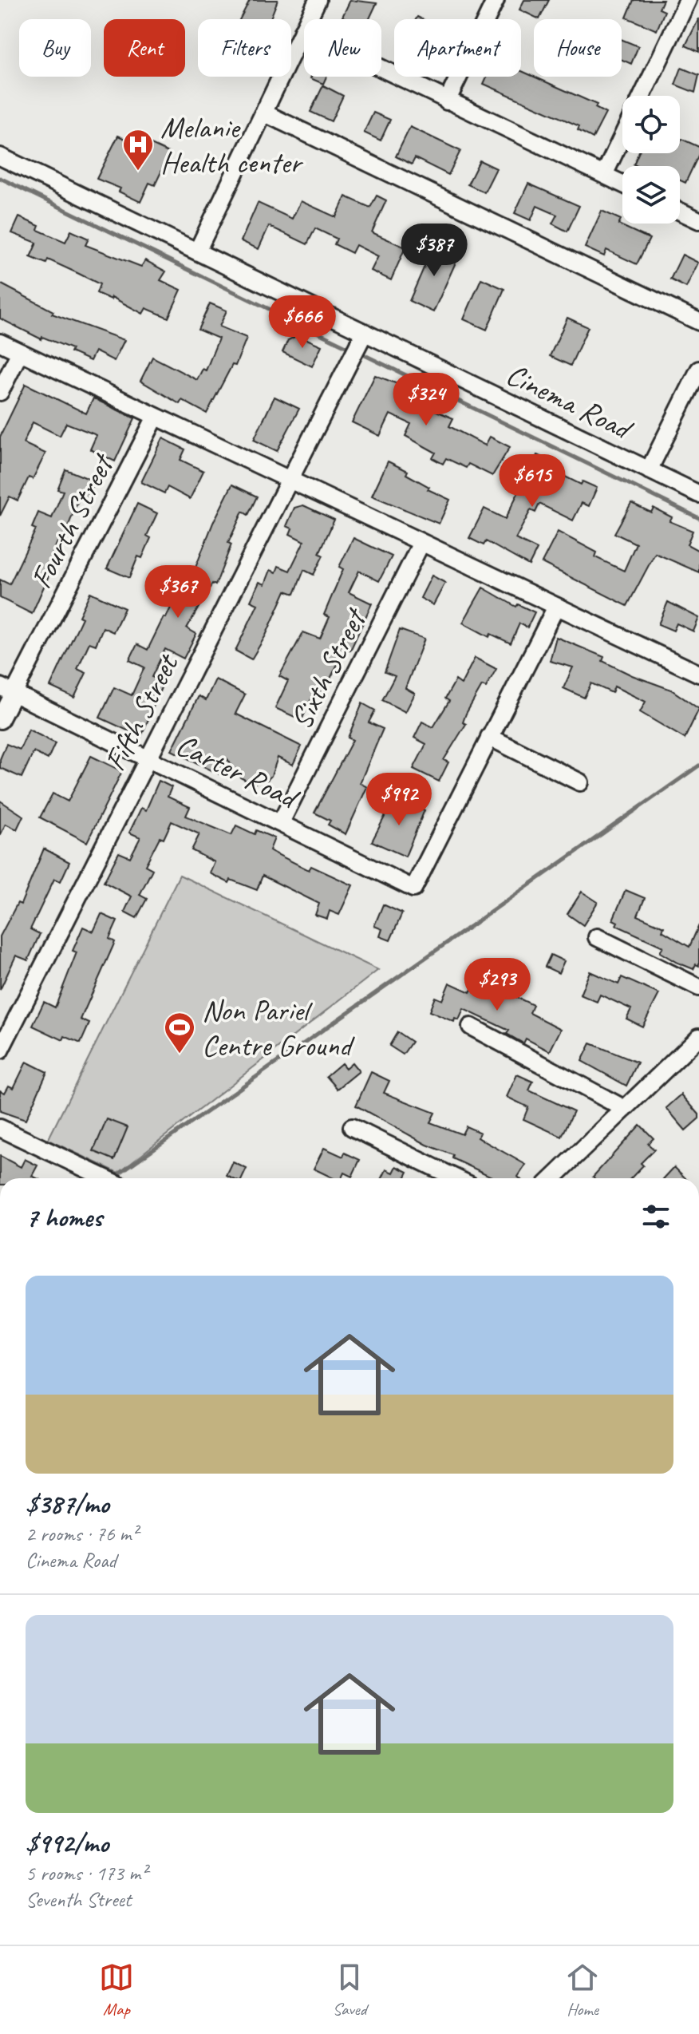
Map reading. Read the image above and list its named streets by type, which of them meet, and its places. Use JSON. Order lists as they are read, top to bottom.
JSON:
{
  "streets": {
    "street": [
      "Cinema Road",
      "Fourth Street",
      "Sixth Street",
      "Fifth Street",
      "Carter Road"
    ]
  },
  "crossings": [
    ["Cinema Road", "Fifth Street"],
    ["Fourth Street", "Carter Road"],
    ["Sixth Street", "Carter Road"],
    ["Fifth Street", "Carter Road"]
  ],
  "places": {
    "hospital": ["Melanie Health center"],
    "sports": ["Non Pariel Centre Ground"]
  },
  "page": {
    "chip": [
      "Buy",
      "Rent",
      "Filters",
      "New",
      "Apartment",
      "House"
    ],
    "price": [
      "$387",
      "$666",
      "$324",
      "$615",
      "$367",
      "$992",
      "$293"
    ],
    "heading": "7 homes",
    "list": [
      {
        "name": "$387/mo",
        "note": "2 rooms · 76 m² · Cinema Road"
      },
      {
        "name": "$992/mo",
        "note": "5 rooms · 173 m² · Seventh Street"
      }
    ],
    "tabs": ["Map", "Saved", "Home"]
  }
}
